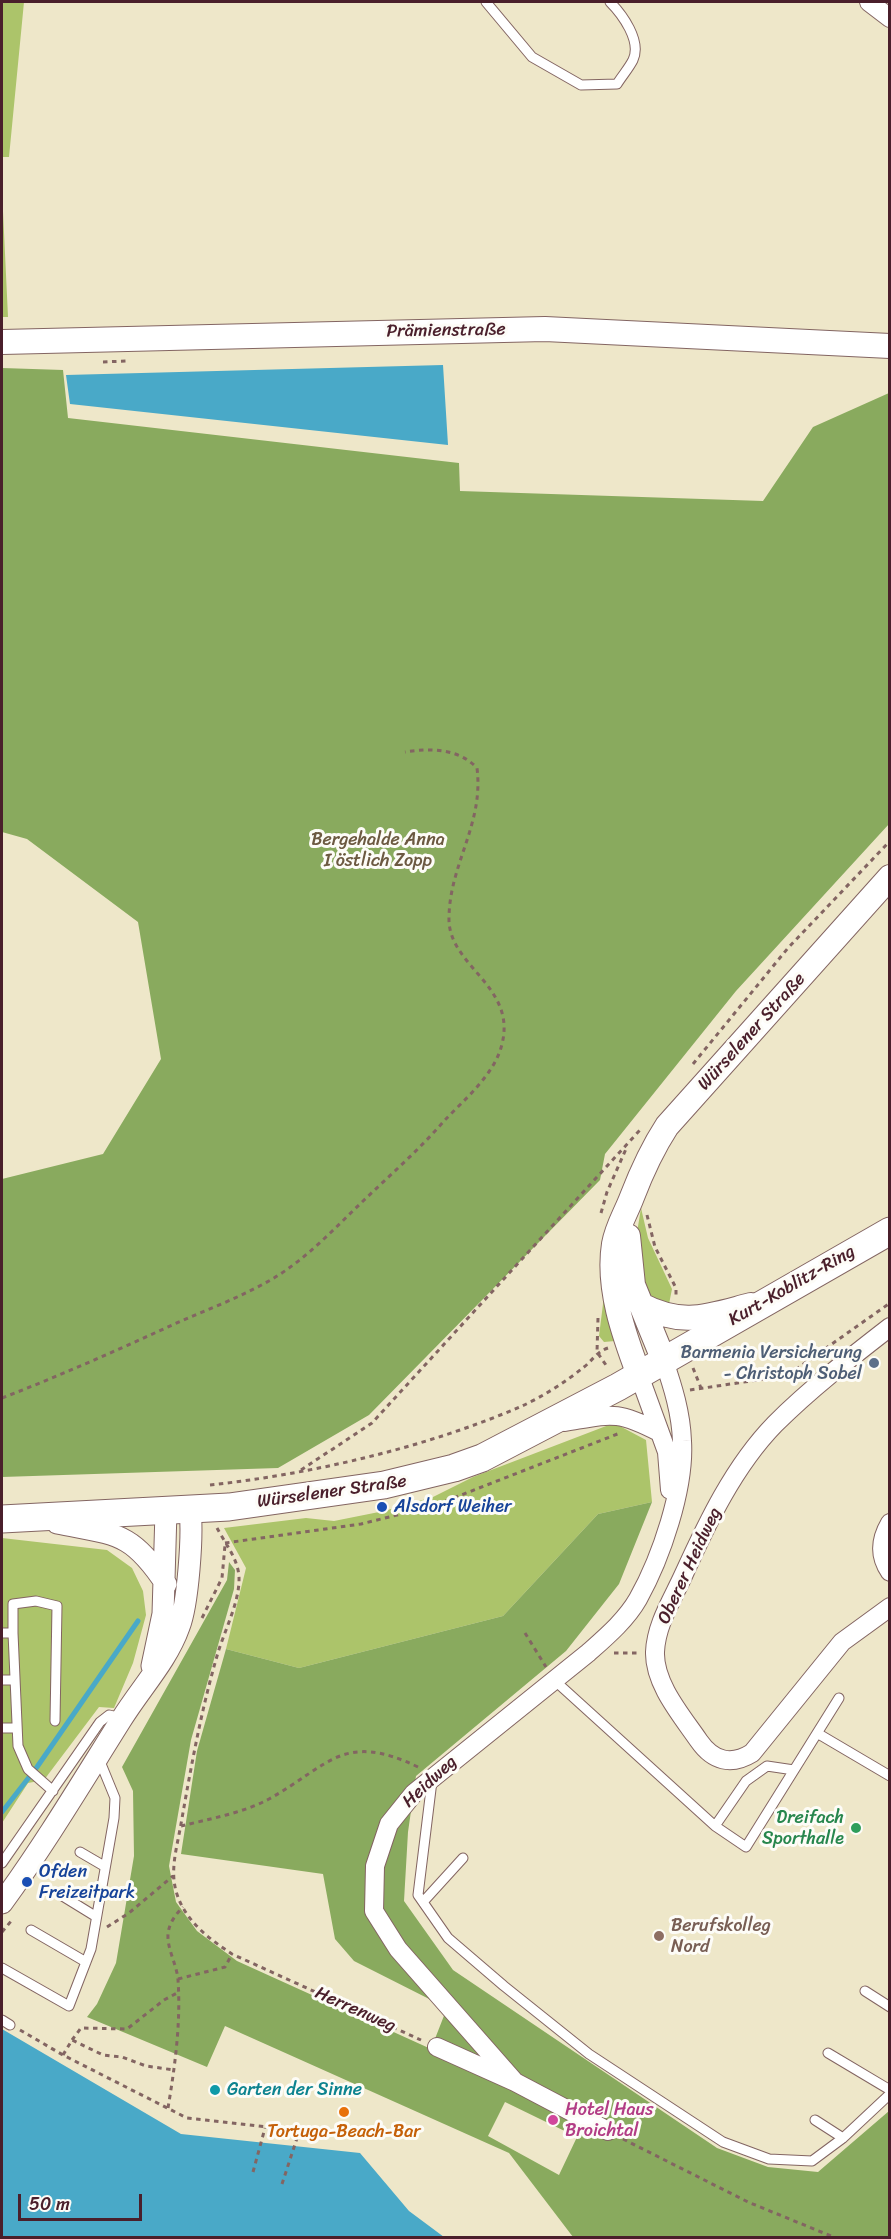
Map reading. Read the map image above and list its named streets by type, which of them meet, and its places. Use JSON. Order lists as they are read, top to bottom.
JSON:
{
  "streets": {
    "main road": ["Prämienstraße", "Würselener Straße", "Kurt-Koblitz-Ring"],
    "street": ["Oberer Heidweg", "Heidweg"],
    "path": ["Herrenweg"]
  },
  "crossings": [
    ["Würselener Straße", "Kurt-Koblitz-Ring"],
    ["Würselener Straße", "Heidweg"],
    ["Kurt-Koblitz-Ring", "Heidweg"]
  ],
  "parks": ["Bergehalde Anna I östlich Zopp"],
  "places": [
    "Barmenia Versicherung - Christoph Sobel",
    "Alsdorf Weiher",
    "Dreifach Sporthalle",
    "Ofden Freizeitpark",
    "Berufskolleg Nord",
    "Garten der Sinne",
    "Tortuga-Beach-Bar",
    "Hotel Haus Broichtal"
  ],
  "scale_bar": "50 m"
}
